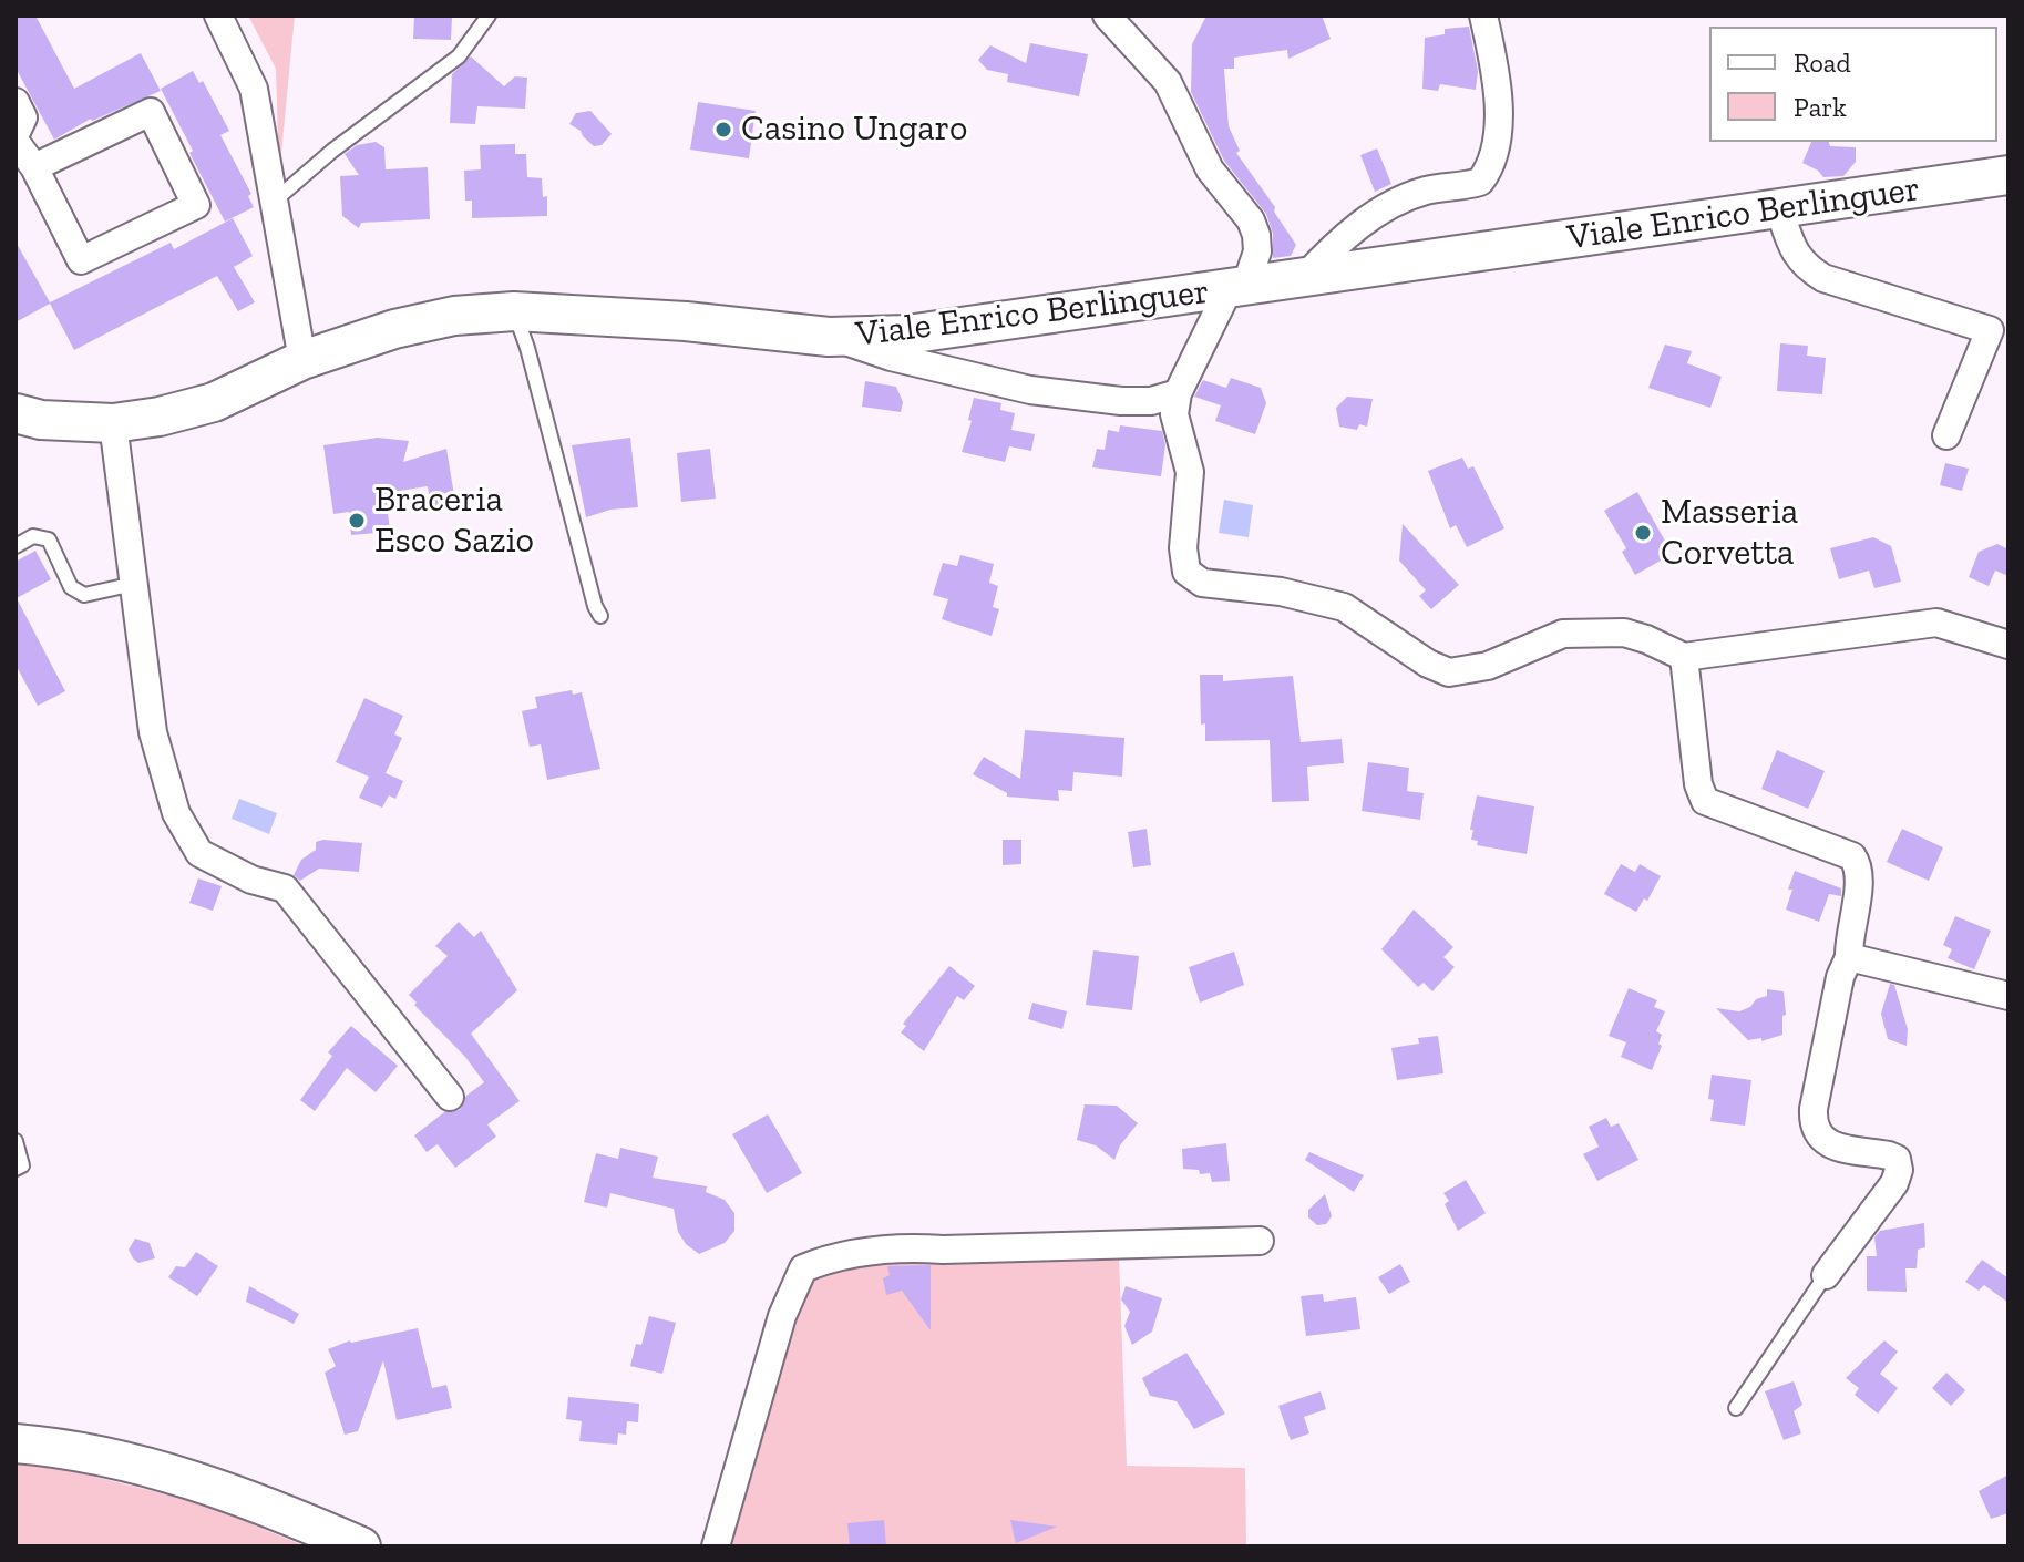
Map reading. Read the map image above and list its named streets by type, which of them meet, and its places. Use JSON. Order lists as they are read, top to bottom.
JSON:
{
  "streets": {
    "main road": ["Viale Enrico Berlinguer"]
  },
  "places": ["Casino Ungaro", "Braceria Esco Sazio", "Masseria Corvetta"],
  "legend": ["Road", "Park"]
}
